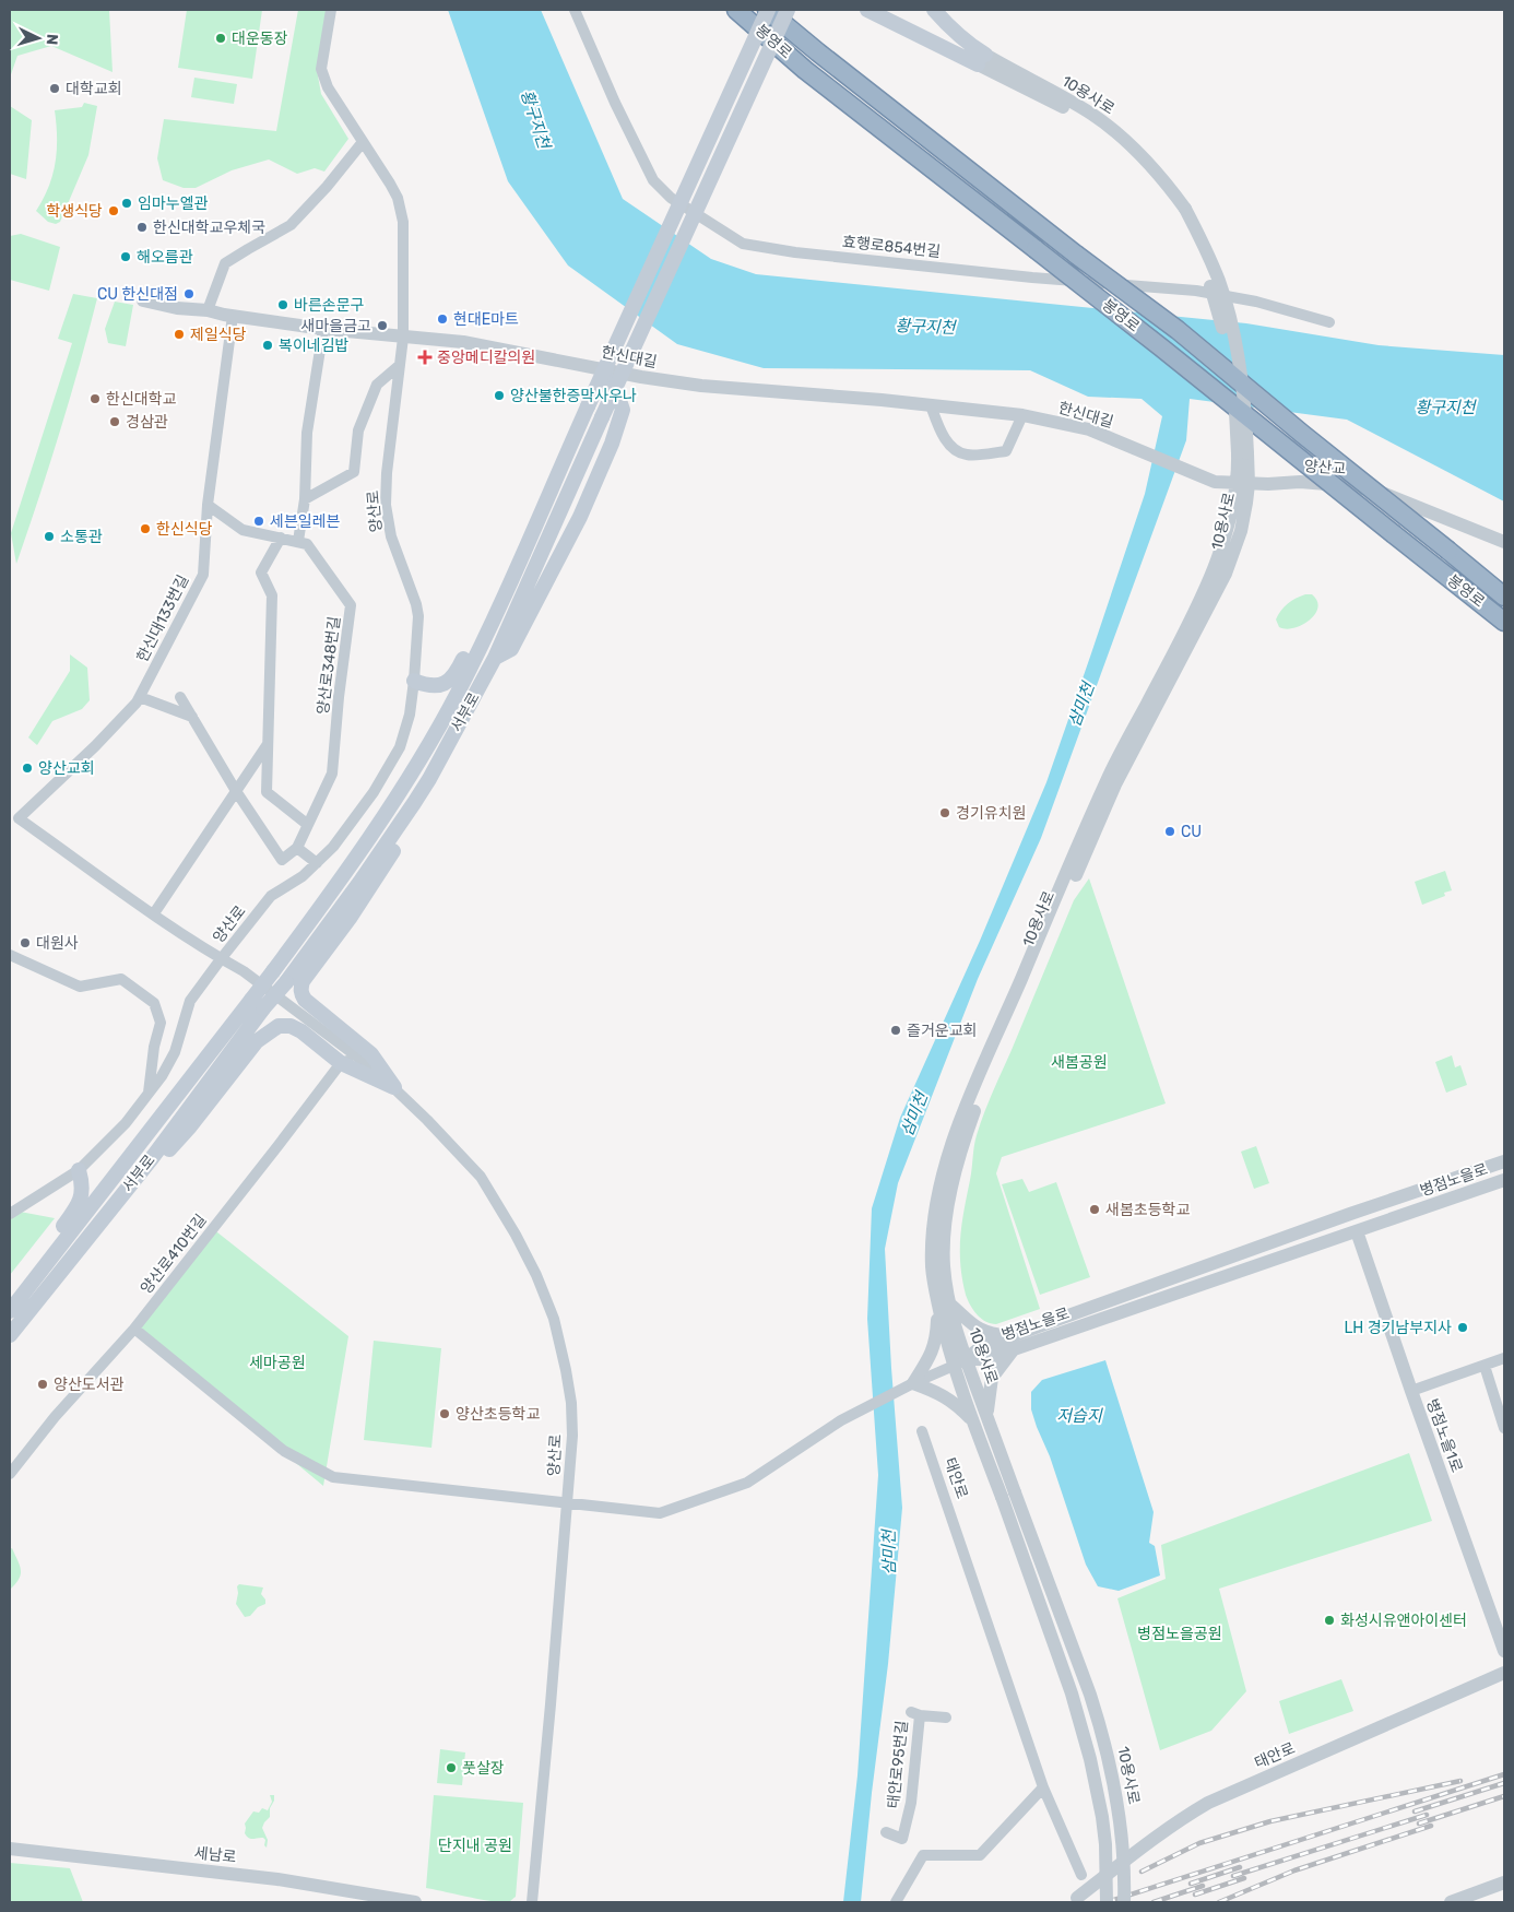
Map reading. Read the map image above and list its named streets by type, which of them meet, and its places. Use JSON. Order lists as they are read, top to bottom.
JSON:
{
  "streets": {
    "highway": ["봉영로"],
    "main road": ["서부로"],
    "street": [
      "10용사로",
      "효행로854번길",
      "한신대길",
      "양산교",
      "양산로",
      "한신대133번길",
      "양산로348번길",
      "병점노을로",
      "양산로410번길",
      "병점노을1로",
      "태안로",
      "태안로95번길",
      "세남로"
    ]
  },
  "crossings": [
    ["봉영로", "서부로"],
    ["10용사로", "양산교"],
    ["10용사로", "병점노을로"],
    ["한신대길", "양산교"],
    ["한신대길", "양산로"],
    ["한신대길", "한신대133번길"],
    ["양산로", "한신대133번길"],
    ["병점노을로", "병점노을1로"]
  ],
  "water": ["황구지천", "삼미천", "저습지"],
  "parks": [
    "새봄공원",
    "세마공원",
    "병점노을공원",
    "단지내 공원"
  ],
  "places": {
    "other": [
      "대운동장",
      "대학교회",
      "임마누엘관",
      "학생식당",
      "한신대학교우체국",
      "해오름관",
      "CU 한신대점",
      "바른손문구",
      "현대E마트",
      "새마을금고",
      "제일식당",
      "복이네김밥",
      "양산불한증막사우나",
      "한신대학교",
      "경삼관",
      "세븐일레븐",
      "한신식당",
      "소통관",
      "양산교회",
      "경기유치원",
      "CU",
      "대원사",
      "즐거운교회",
      "새봄초등학교",
      "LH 경기남부지사",
      "양산도서관",
      "양산초등학교",
      "화성시유앤아이센터",
      "풋살장"
    ],
    "health": ["중앙메디칼의원"]
  },
  "north": "right"
}
